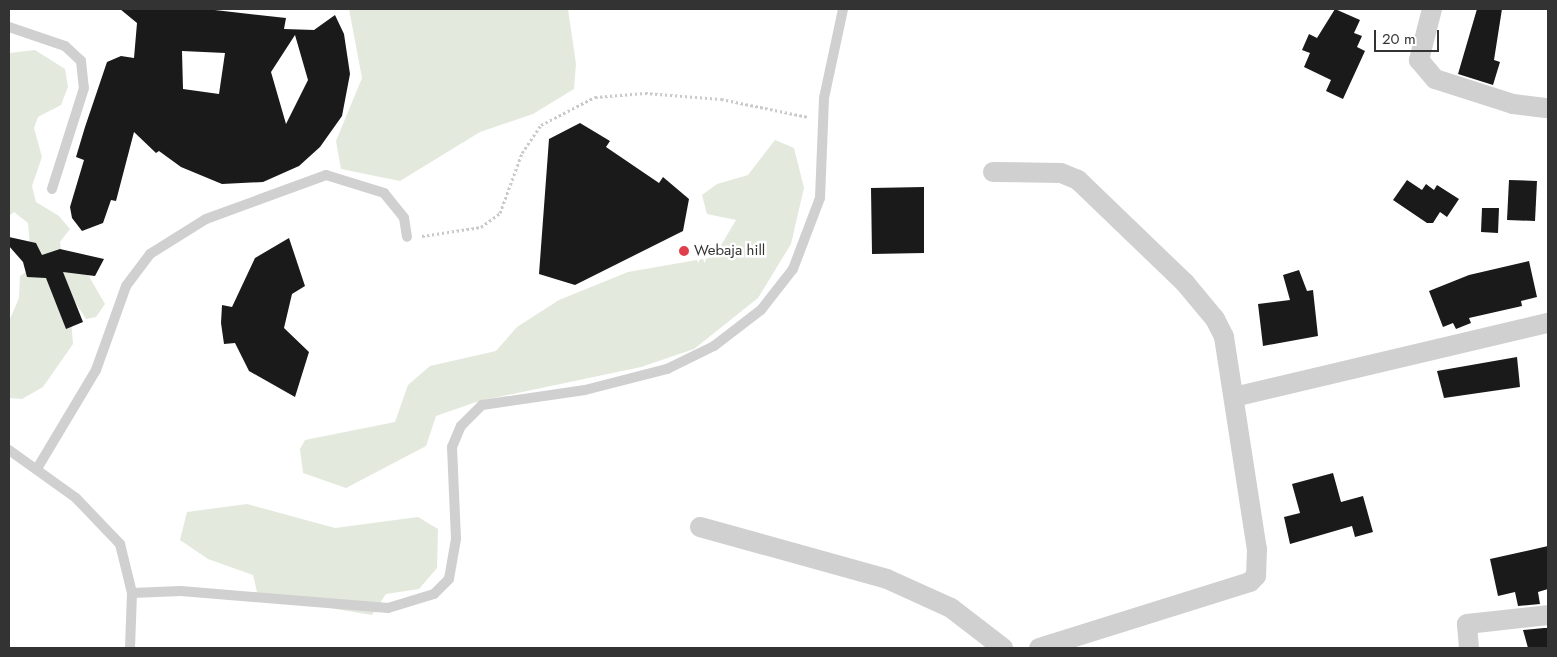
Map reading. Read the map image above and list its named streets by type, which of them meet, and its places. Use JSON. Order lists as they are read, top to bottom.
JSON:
{
  "places": ["Webaja hill"],
  "scale_bar": "20 m"
}
